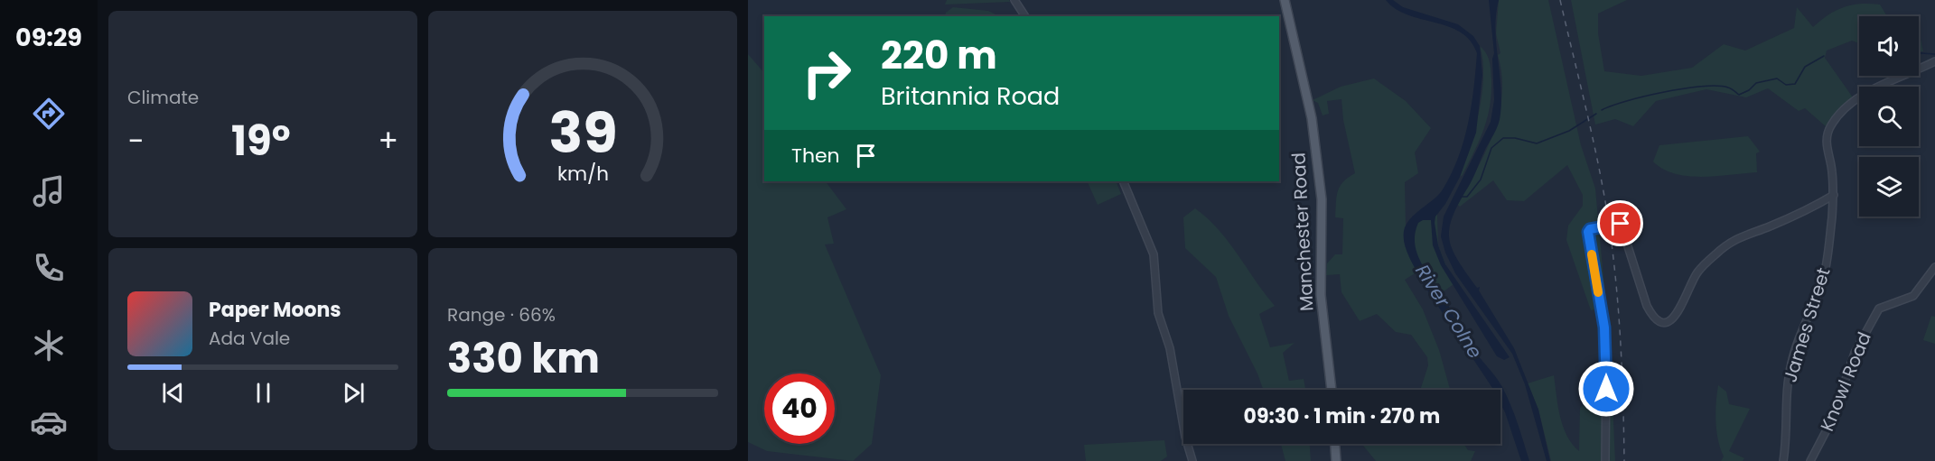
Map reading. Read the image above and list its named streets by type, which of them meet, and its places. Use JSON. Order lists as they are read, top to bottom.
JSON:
{
  "streets": {
    "main road": ["Manchester Road"],
    "street": ["James Street", "Knowl Road"]
  },
  "water": ["River Colne"],
  "page": {
    "tabs": "09:29",
    "tile": [
      "Climate",
      ["Range · 66%", "330 km"]
    ],
    "turn": ["220 m", "Britannia Road"],
    "heat": ["−", "19°", "+"],
    "then": "Then",
    "song": ["Paper Moons", "Ada Vale"],
    "limit": "40",
    "trip": "09:30 · 1 min · 270 m",
    "gauge": ["39", "km/h"]
  }
}
